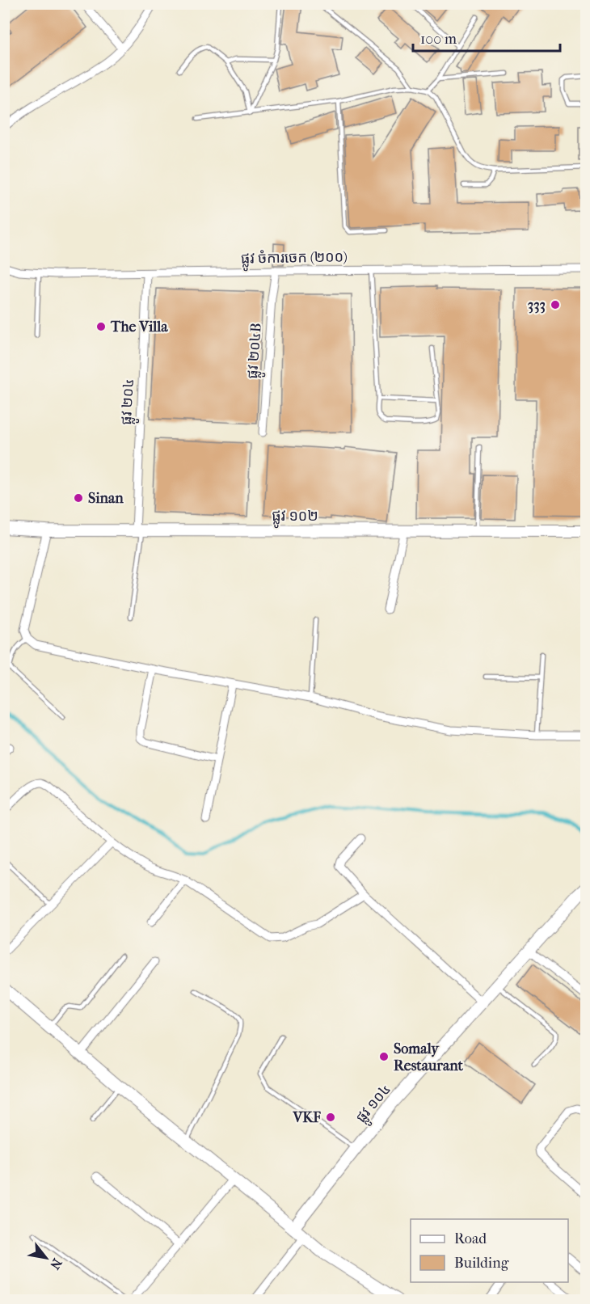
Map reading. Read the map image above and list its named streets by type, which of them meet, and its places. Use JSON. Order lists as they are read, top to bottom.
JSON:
{
  "streets": {
    "street": [
      "ផ្លូវ ចំការចេក (២០០)",
      "ផ្លូវ ២០៤B",
      "ផ្លូវ ២០៤",
      "ផ្លូវ ១០២",
      "ផ្លូវ ១០៤"
    ]
  },
  "crossings": [
    ["ផ្លូវ ចំការចេក (២០០)", "ផ្លូវ ២០៤B"],
    ["ផ្លូវ ចំការចេក (២០០)", "ផ្លូវ ២០៤"],
    ["ផ្លូវ ២០៤", "ផ្លូវ ១០២"]
  ],
  "places": [
    "333",
    "The Villa",
    "Sinan",
    "Somaly Restaurant",
    "VKF"
  ],
  "legend": ["Road", "Building"],
  "scale_bar": "100 m",
  "north": "bottom right"
}
